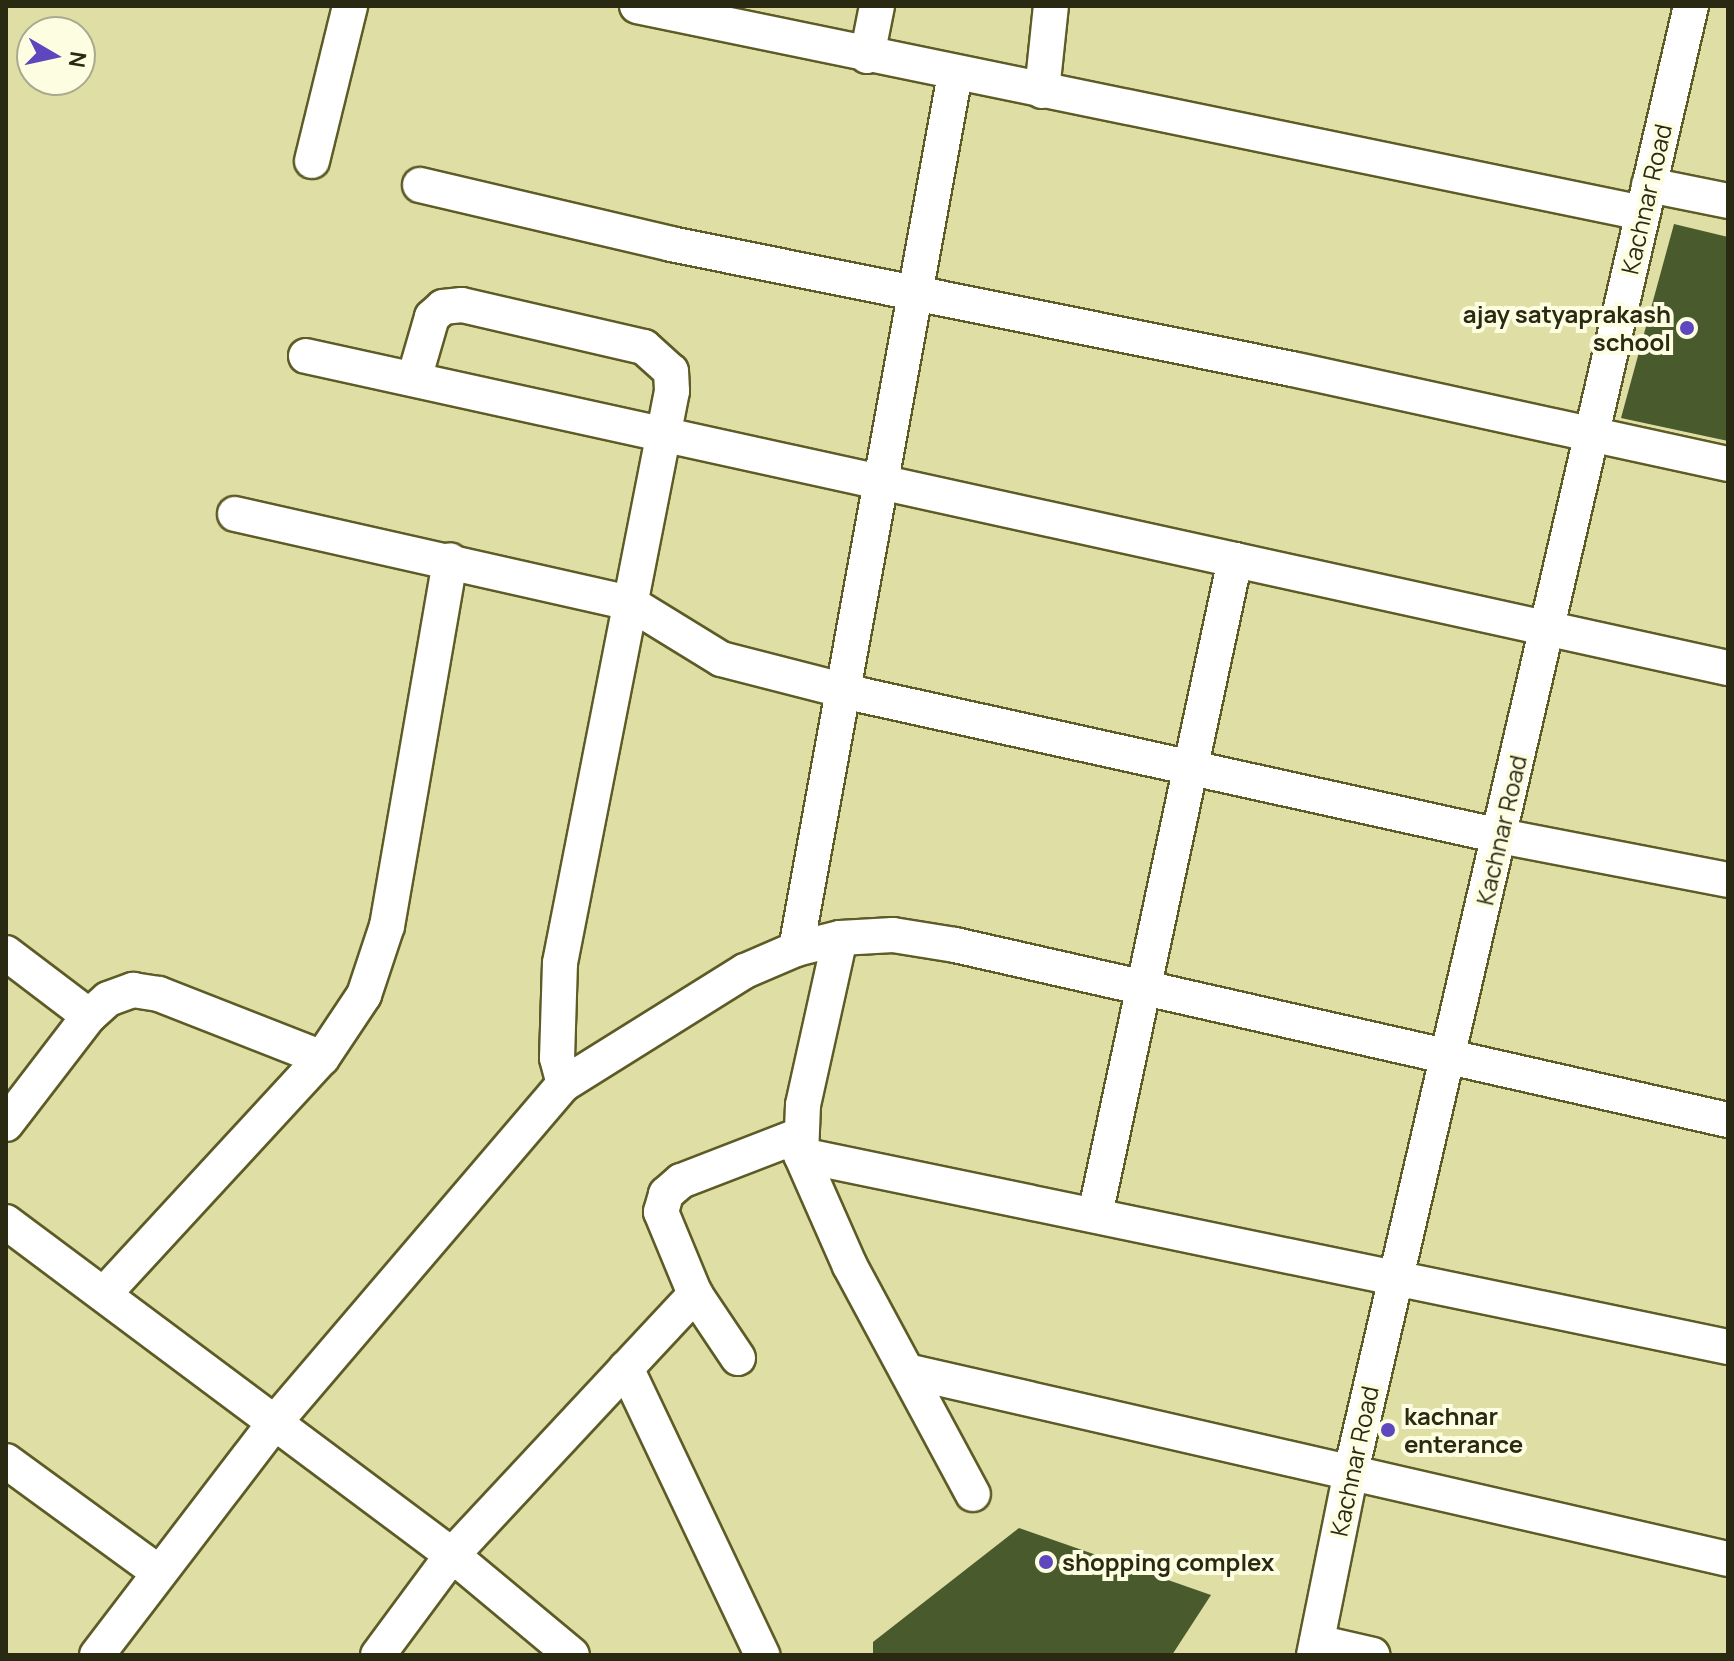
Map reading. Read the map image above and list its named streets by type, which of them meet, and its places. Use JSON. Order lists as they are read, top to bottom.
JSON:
{
  "streets": {
    "street": ["Kachnar Road"]
  },
  "places": ["ajay satyaprakash school", "kachnar enterance", "shopping complex"],
  "north": "right"
}
